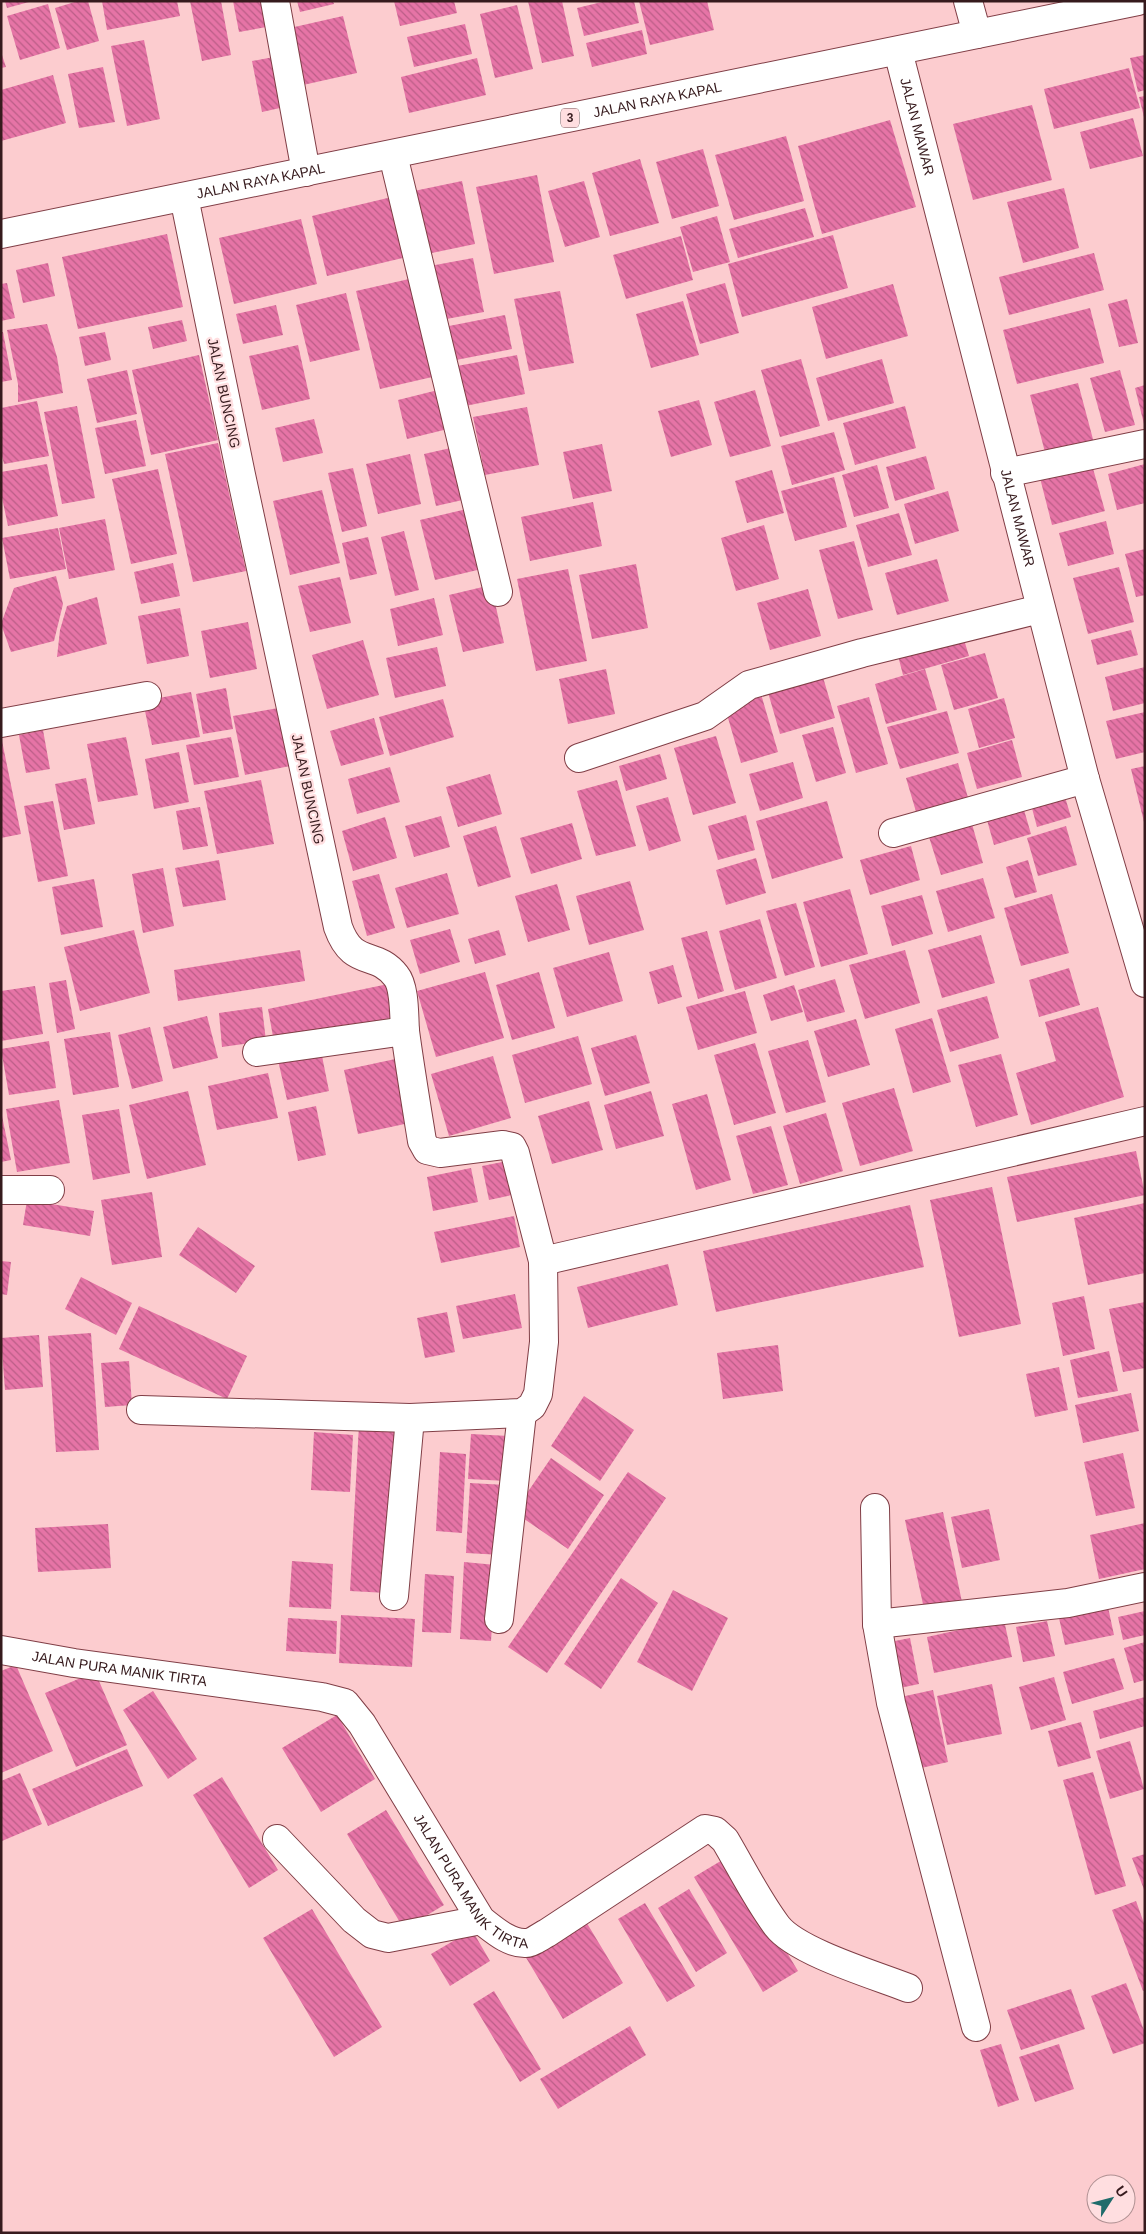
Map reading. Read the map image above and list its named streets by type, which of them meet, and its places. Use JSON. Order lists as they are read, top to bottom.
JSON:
{
  "streets": {
    "main road": [
      "JALAN RAYA KAPAL",
      "3",
      "JALAN MAWAR",
      "JALAN BUNCING",
      "JALAN PURA MANIK TIRTA"
    ]
  },
  "crossings": [
    ["JALAN RAYA KAPAL", "JALAN MAWAR"],
    ["JALAN RAYA KAPAL", "JALAN BUNCING"]
  ],
  "north": "top right"
}
